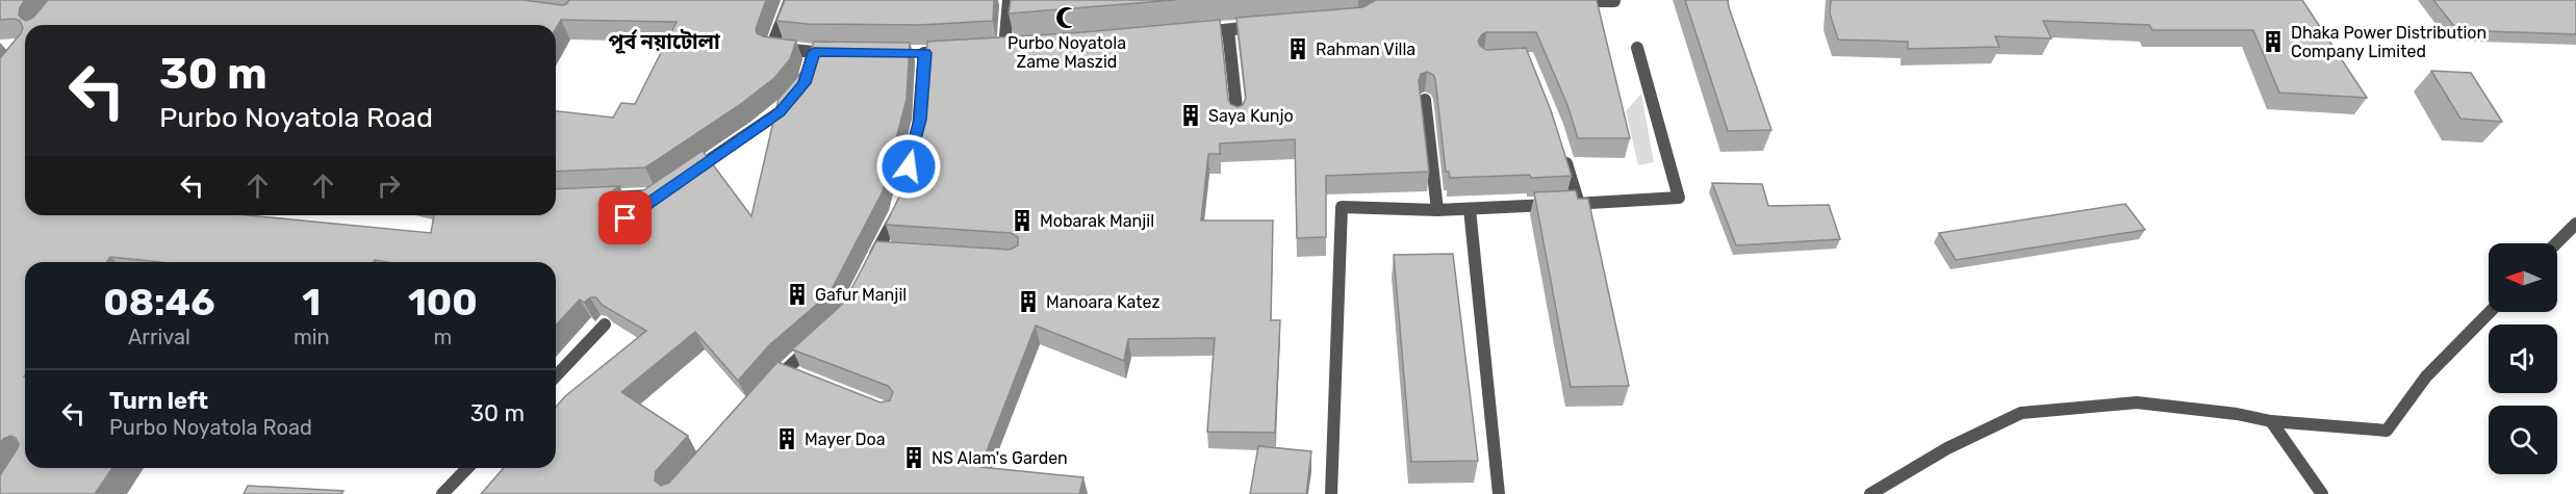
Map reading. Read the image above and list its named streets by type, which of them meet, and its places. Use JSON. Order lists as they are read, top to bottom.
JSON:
{
  "districts": ["পূর্ব নয়াটোলা"],
  "places": {
    "mosque": ["Purbo Noyatola Zame Maszid"],
    "building": [
      "Dhaka Power Distribution Company Limited",
      "Rahman Villa",
      "Saya Kunjo",
      "Mobarak Manjil",
      "Gafur Manjil",
      "Manoara Katez",
      "Mayer Doa",
      "NS Alam's Garden"
    ]
  },
  "north": "left",
  "page": {
    "turn": ["30 m", "Purbo Noyatola Road"],
    "eta": [
      "08:46",
      "Arrival",
      "1",
      "min",
      "100",
      "m"
    ],
    "list": [
      {
        "name": "Turn left",
        "note": "Purbo Noyatola Road",
        "value": "30 m"
      }
    ]
  }
}
